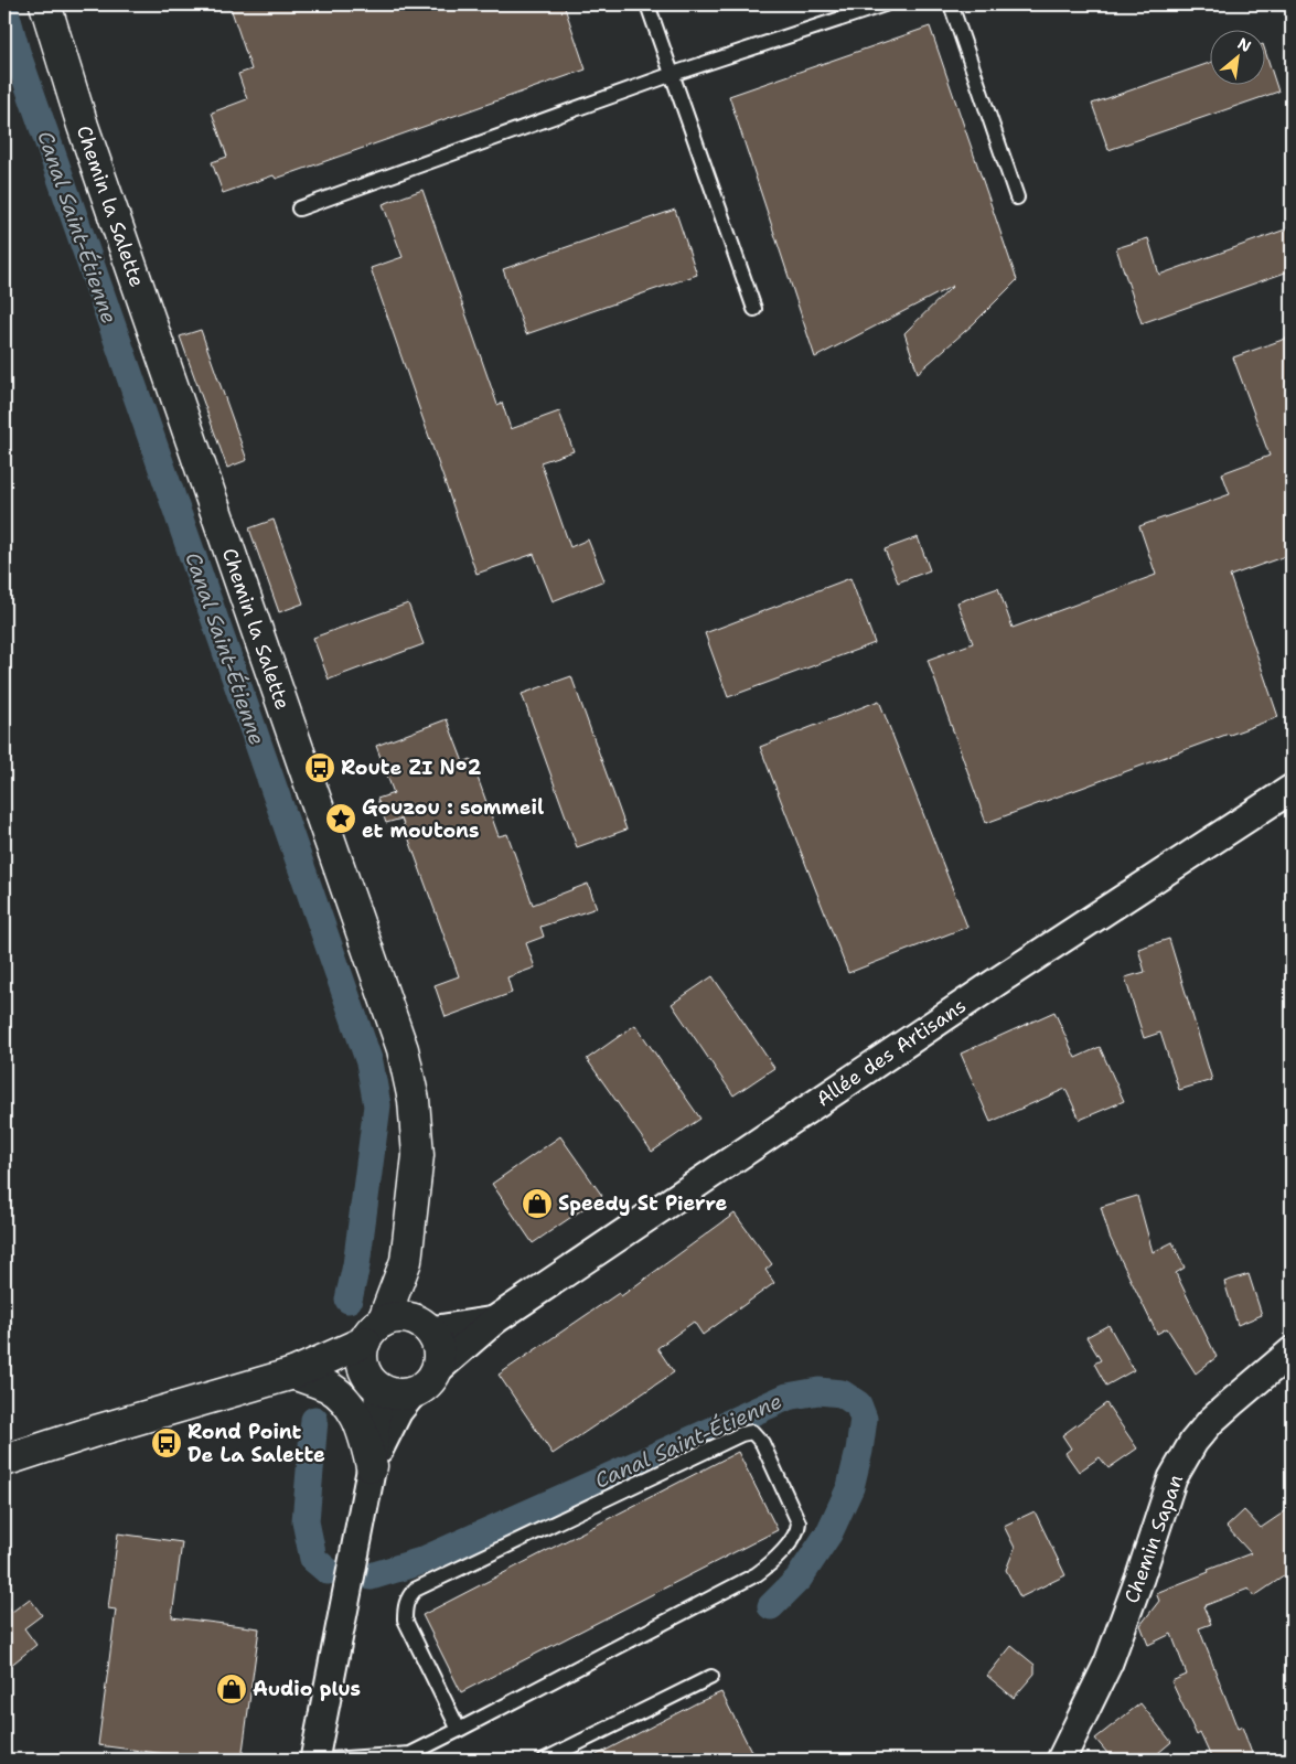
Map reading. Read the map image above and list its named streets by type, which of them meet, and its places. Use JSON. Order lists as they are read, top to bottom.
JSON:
{
  "streets": {
    "street": ["Chemin la Salette", "Allée des Artisans", "Chemin Sapan"]
  },
  "crossings": [
    ["Chemin la Salette", "Allée des Artisans"]
  ],
  "water": ["Canal Saint-Étienne"],
  "places": {
    "bus stop": ["Route ZI N°2", "Rond Point De La Salette"],
    "place": ["Gouzou : sommeil et moutons"],
    "shop": ["Speedy St Pierre", "Audio plus"]
  },
  "north": "top right"
}
